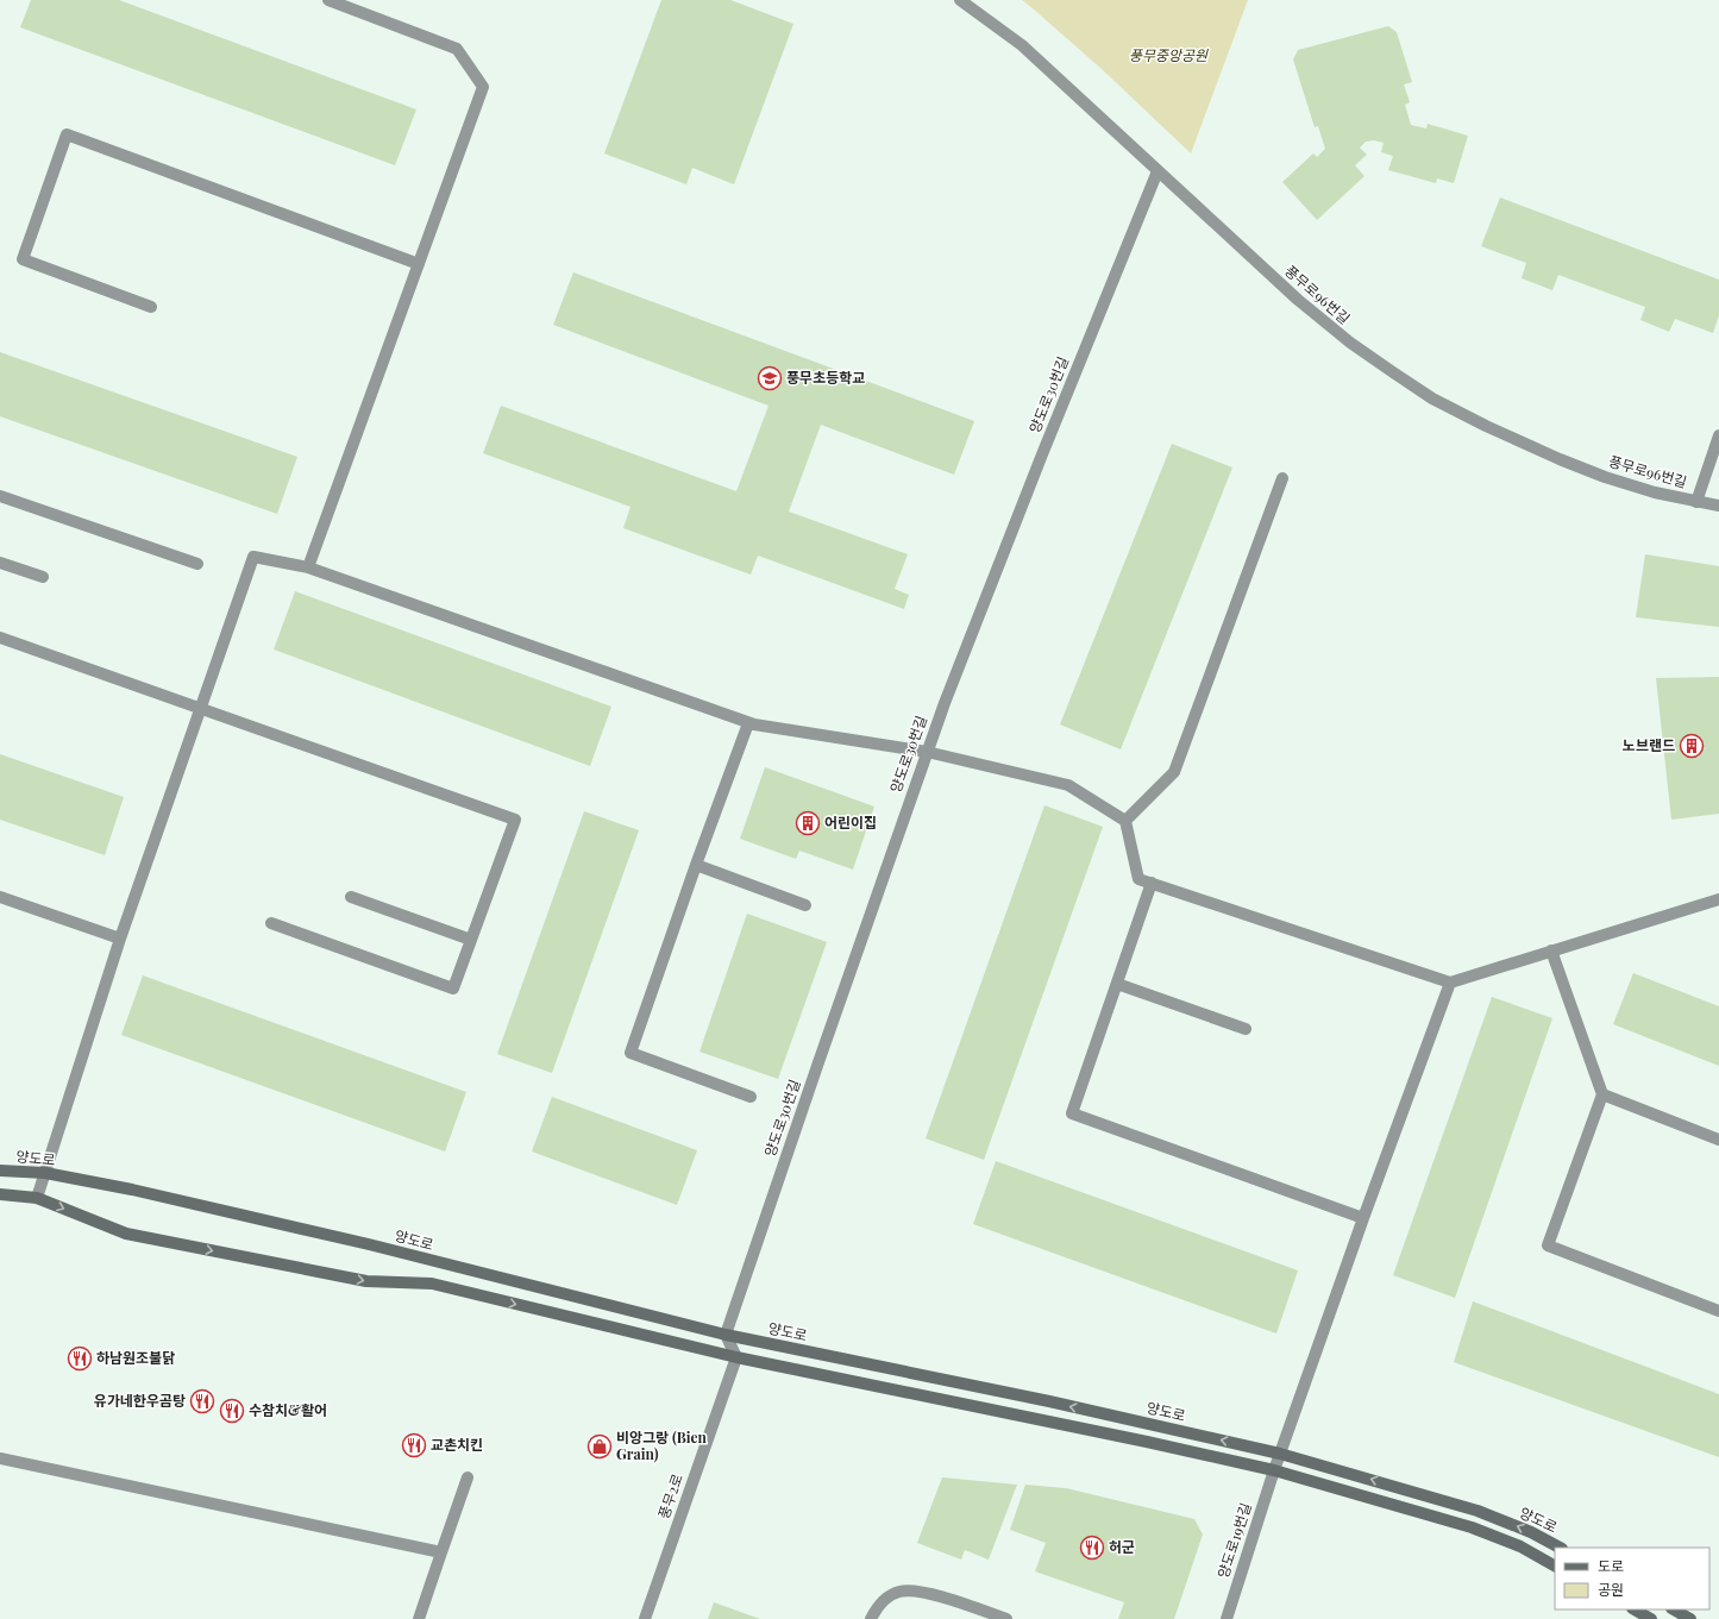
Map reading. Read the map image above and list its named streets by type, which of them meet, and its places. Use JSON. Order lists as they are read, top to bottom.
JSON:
{
  "streets": {
    "street": [
      "풍무로96번길",
      "양도로30번길",
      "양도로",
      "풍무2로",
      "양도로19번길"
    ]
  },
  "crossings": [
    ["풍무로96번길", "양도로30번길"],
    ["양도로30번길", "양도로"],
    ["양도로", "양도로19번길"]
  ],
  "parks": ["풍무중앙공원"],
  "places": {
    "school or university": ["풍무초등학교"],
    "building": ["노브랜드", "어린이집"],
    "restaurant": [
      "하남원조불닭",
      "유가네한우곰탕",
      "수참치&활어",
      "교촌치킨",
      "허군"
    ],
    "shop": ["비앙그랑 (Bien Grain)"]
  },
  "legend": ["도로", "공원"]
}
